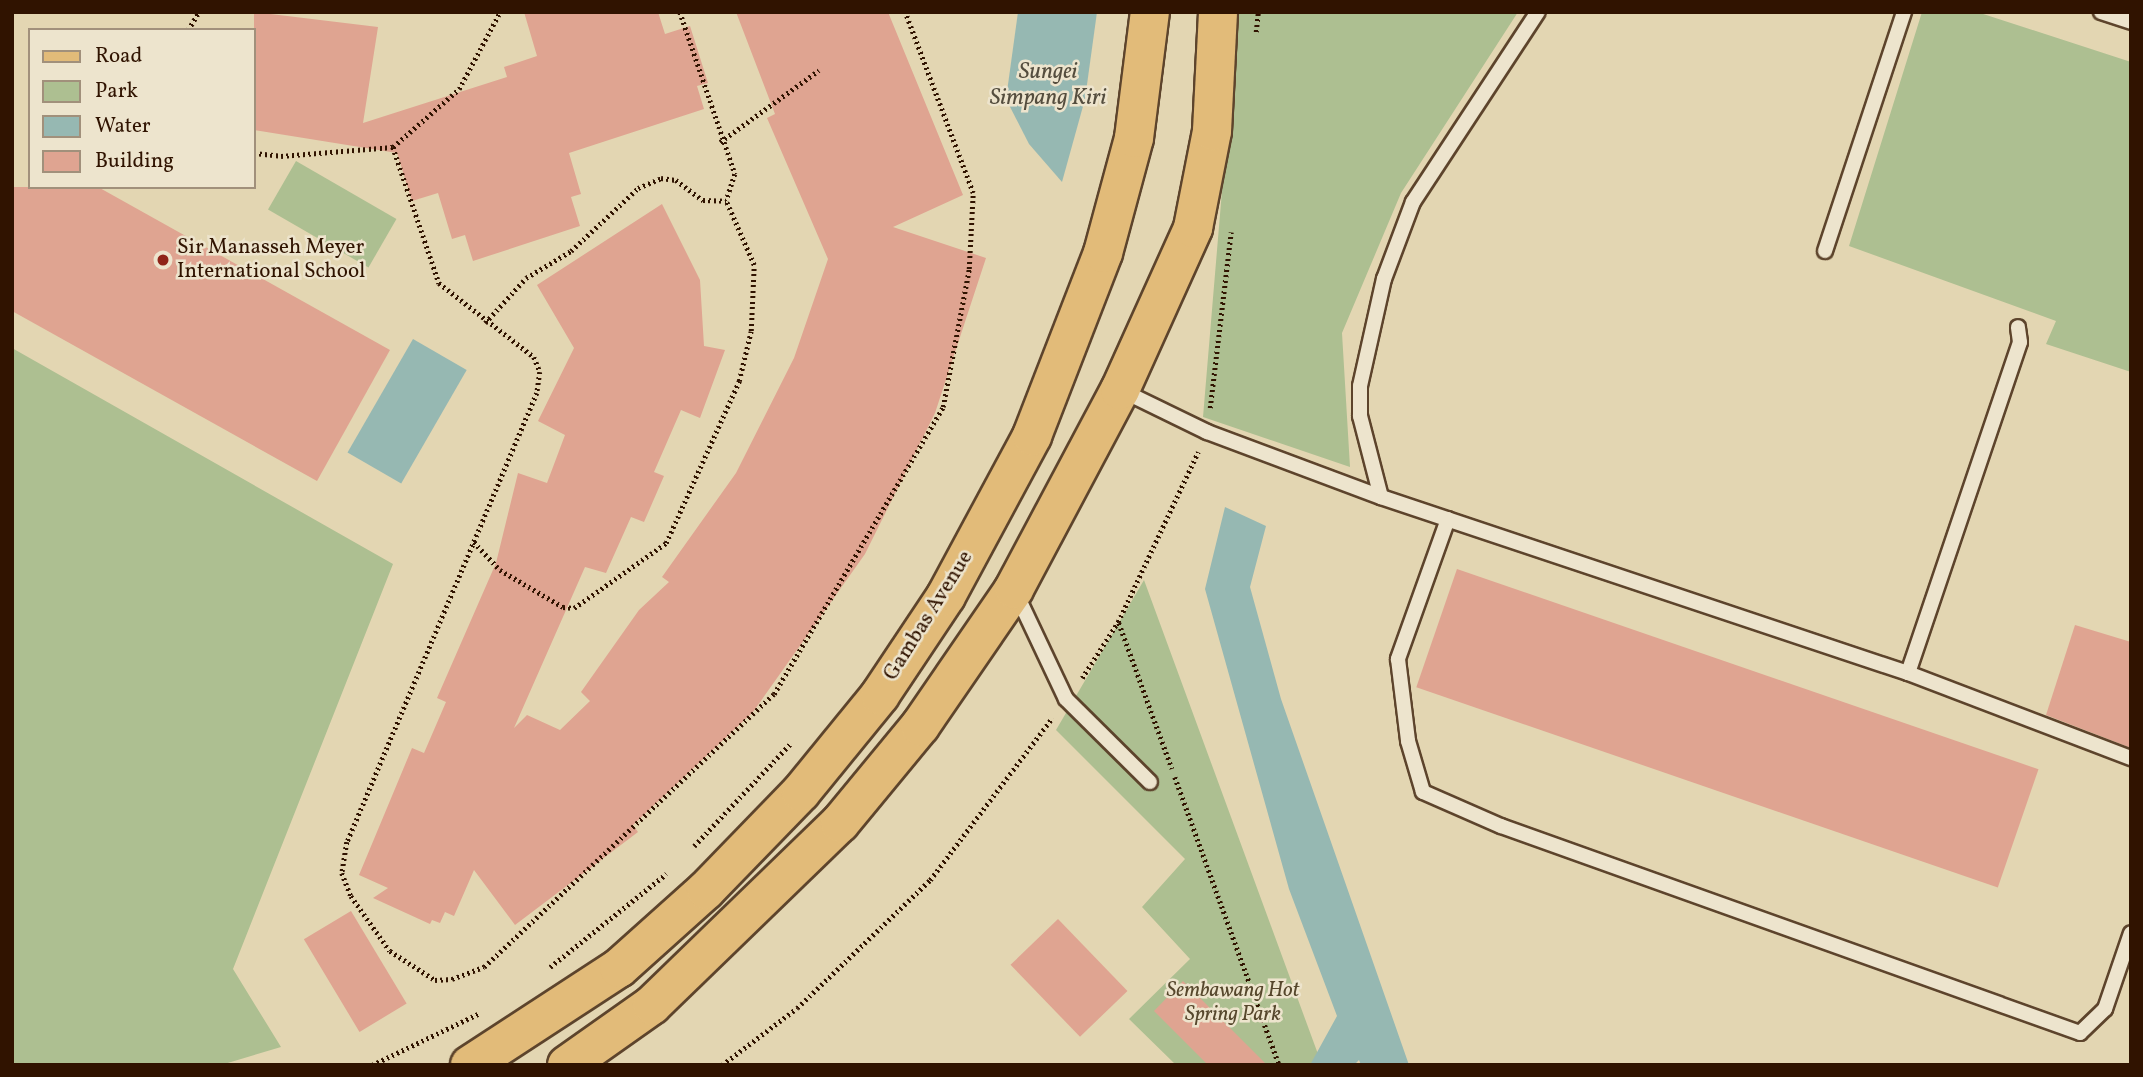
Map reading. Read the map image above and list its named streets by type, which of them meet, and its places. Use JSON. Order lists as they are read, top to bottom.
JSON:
{
  "streets": {
    "main road": ["Gambas Avenue"]
  },
  "water": ["Sungei Simpang Kiri"],
  "parks": ["Sembawang Hot Spring Park"],
  "places": ["Sir Manasseh Meyer International School"],
  "legend": [
    "Road",
    "Park",
    "Water",
    "Building"
  ]
}
